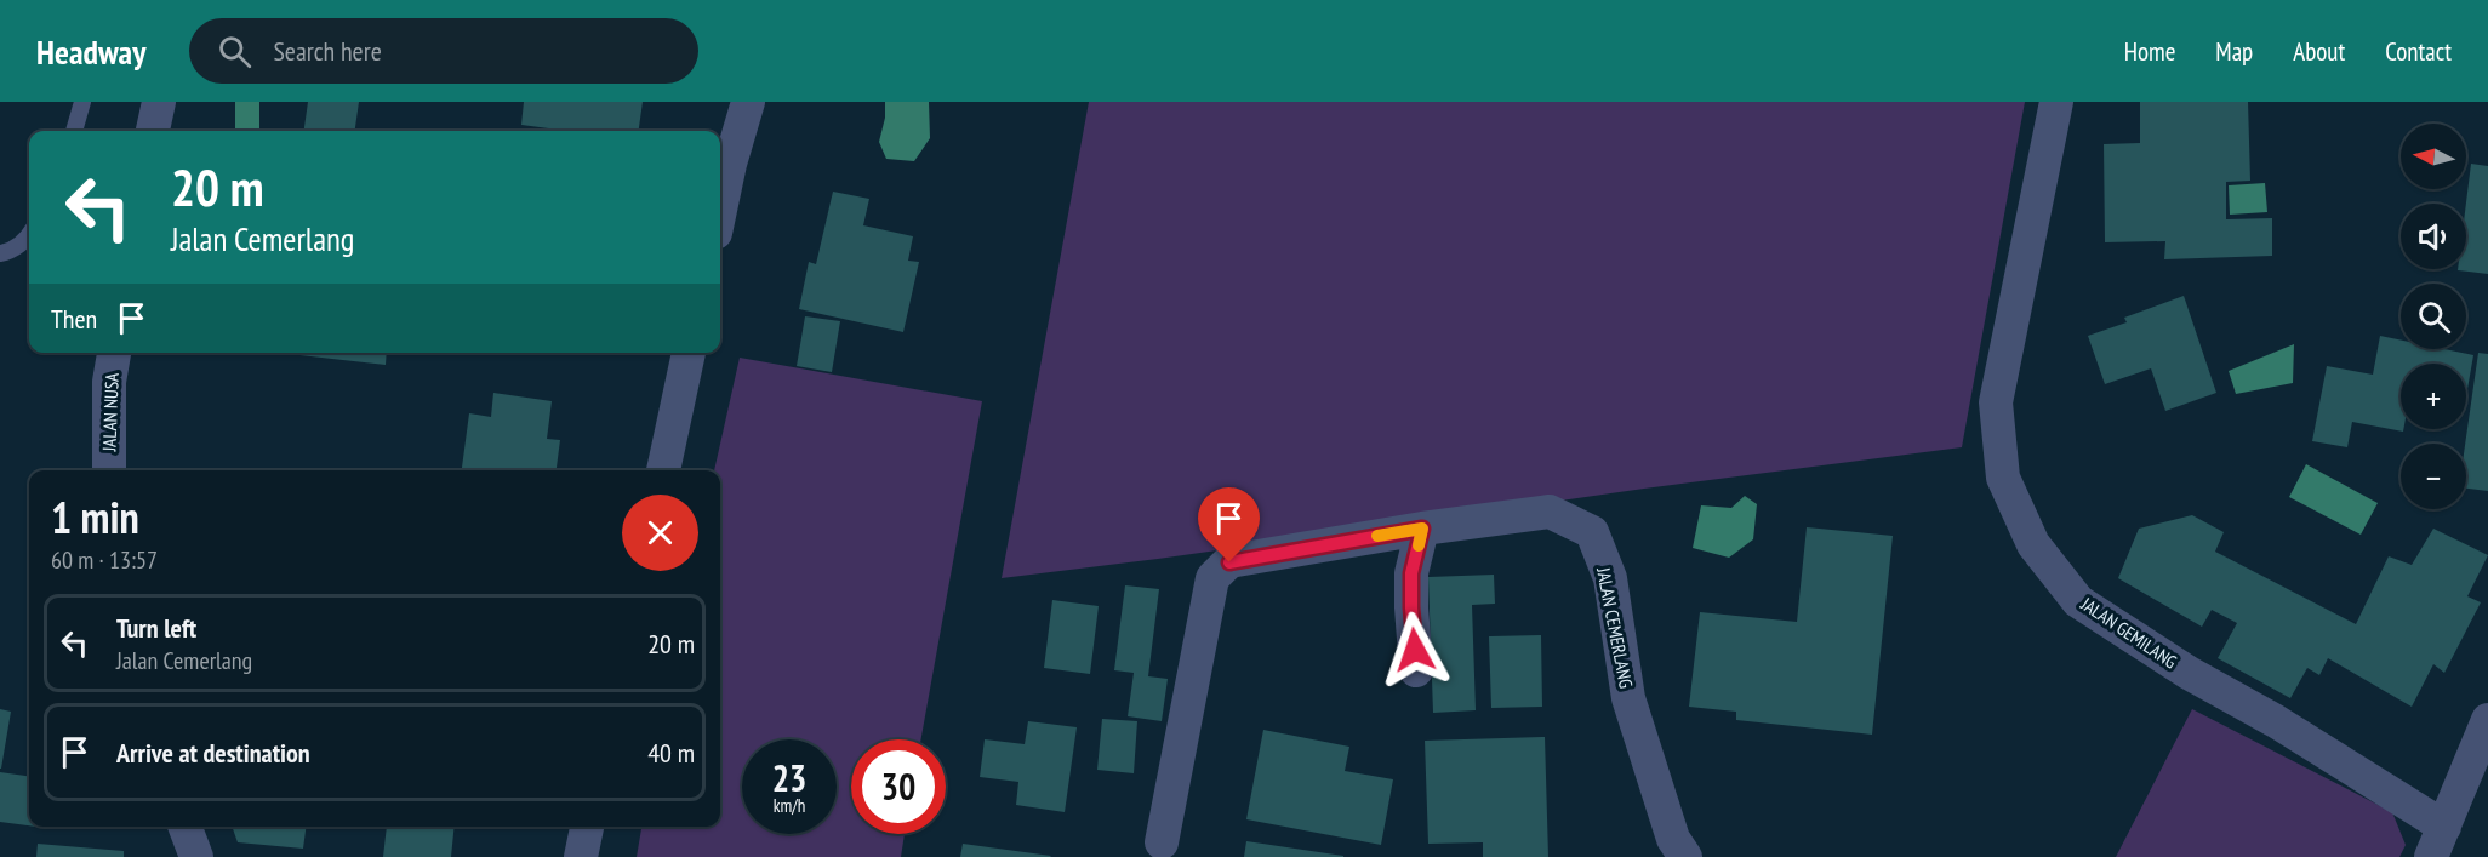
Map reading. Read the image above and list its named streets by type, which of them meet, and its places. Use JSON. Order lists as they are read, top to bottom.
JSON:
{
  "streets": {
    "street": ["JALAN NUSA", "JALAN CEMERLANG", "JALAN GEMILANG"]
  },
  "north": "left",
  "page": {
    "header": "Headway",
    "search": "Search here",
    "nav": [
      "Home",
      "Map",
      "About",
      "Contact"
    ],
    "map_buttons": ["+", "−"],
    "turn": ["20 m", "Jalan Cemerlang"],
    "then": "Then",
    "heading": ["1 min", "60 m · 13:57"],
    "list": [
      {
        "name": "Turn left",
        "note": "Jalan Cemerlang",
        "value": "20 m"
      },
      {
        "name": "Arrive at destination",
        "value": "40 m"
      }
    ],
    "speed": "23 km/h",
    "limit": "30"
  }
}
